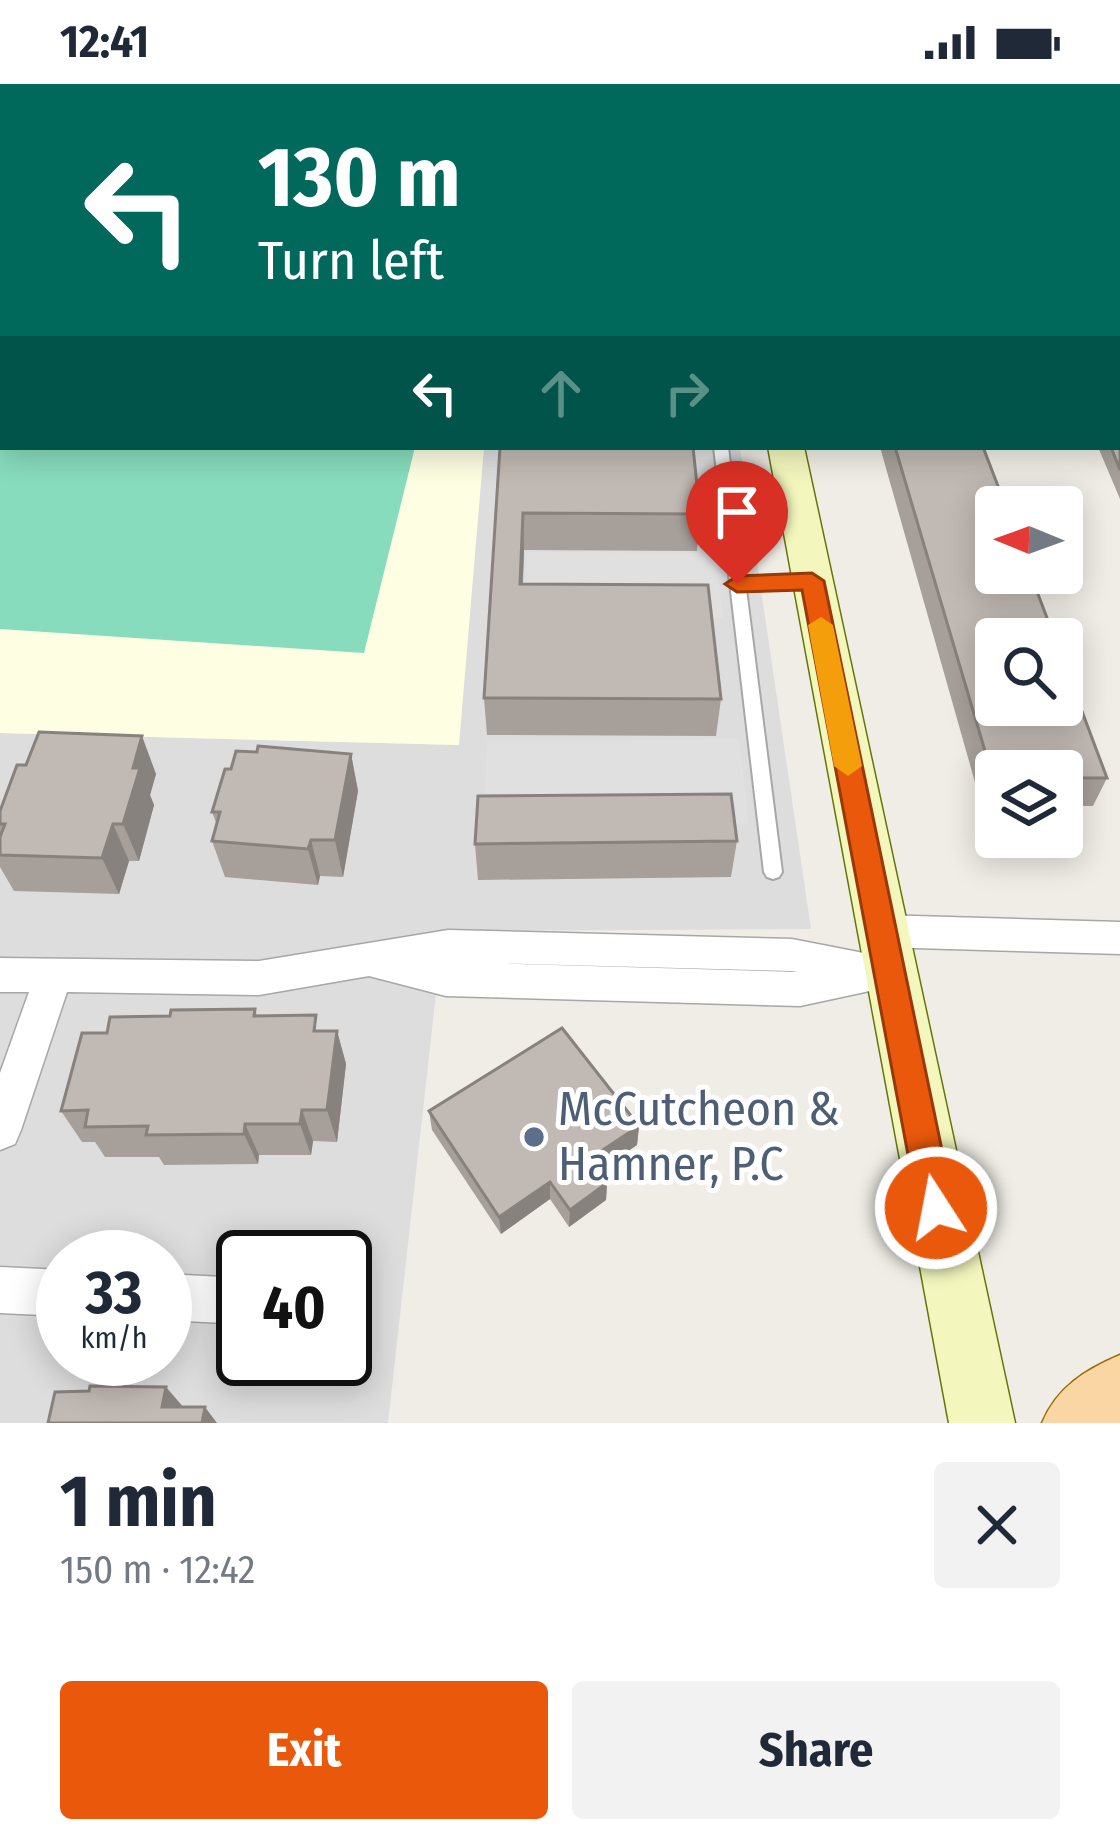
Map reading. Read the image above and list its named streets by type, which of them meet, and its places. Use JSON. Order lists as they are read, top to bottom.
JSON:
{
  "places": ["McCutcheon & Hamner, P.C"],
  "north": "left",
  "page": {
    "status": "12:41",
    "turn": ["130 m", "Turn left"],
    "speed": "33 km/h",
    "limit": "40",
    "heading": ["1 min", "150 m · 12:42"],
    "buttons": ["Exit", "Share"]
  }
}
